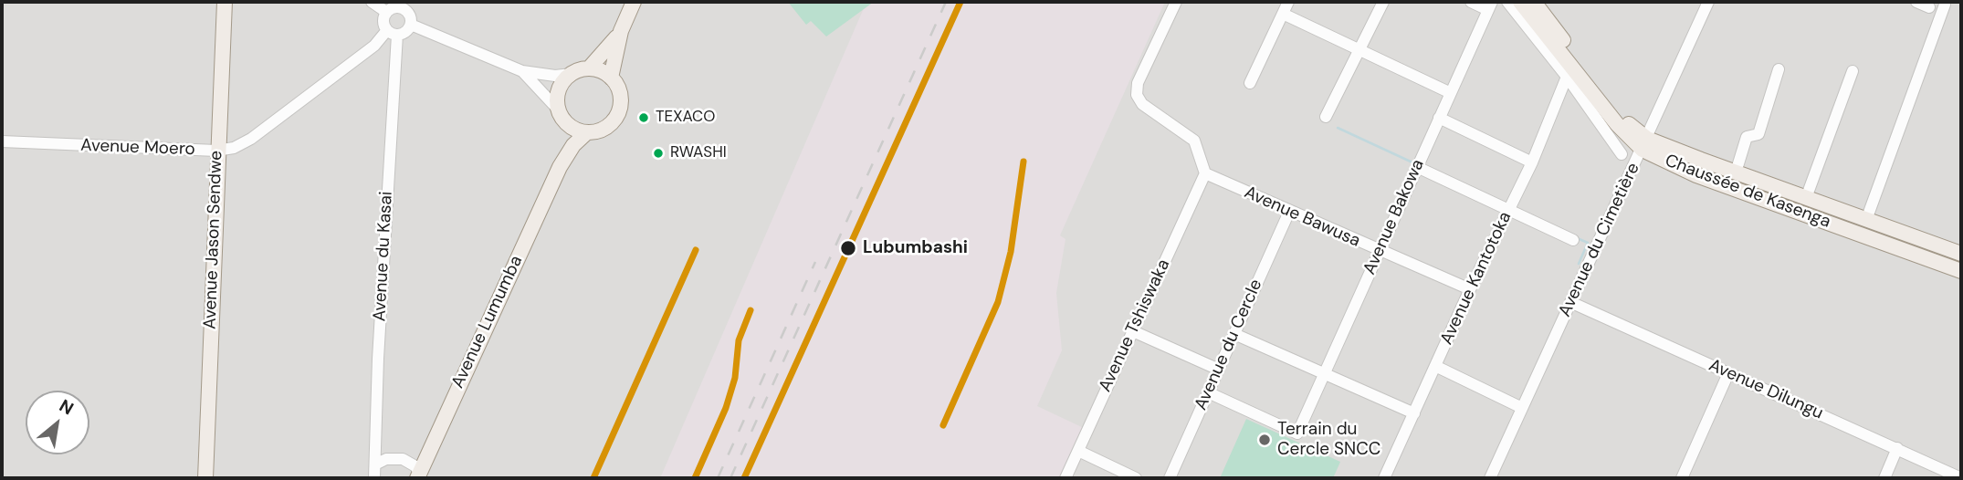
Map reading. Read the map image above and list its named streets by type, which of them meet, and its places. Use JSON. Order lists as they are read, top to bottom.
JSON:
{
  "streets": {
    "main road": ["Chaussée de Kasenga", "Avenue Jason Sendwe", "Avenue Lumumba"],
    "street": [
      "Avenue Moero",
      "Avenue Bawusa",
      "Avenue Bakowa",
      "Avenue du Cimetière",
      "Avenue du Kasai",
      "Avenue Kantotoka",
      "Avenue Tshiswaka",
      "Avenue du Cercle",
      "Avenue Dilungu"
    ]
  },
  "crossings": [
    ["Avenue Moero", "Avenue Jason Sendwe"],
    ["Avenue Moero", "Avenue du Kasai"],
    ["Chaussée de Kasenga", "Avenue du Cimetière"],
    ["Avenue Bawusa", "Avenue Bakowa"],
    ["Avenue Bawusa", "Avenue Kantotoka"],
    ["Avenue Bawusa", "Avenue Tshiswaka"],
    ["Avenue Bawusa", "Avenue du Cercle"],
    ["Avenue Bakowa", "Avenue du Cercle"],
    ["Avenue du Cimetière", "Avenue Dilungu"]
  ],
  "places": [
    "TEXACO",
    "RWASHI",
    "Lubumbashi",
    "Terrain du Cercle SNCC"
  ],
  "north": "top right"
}
